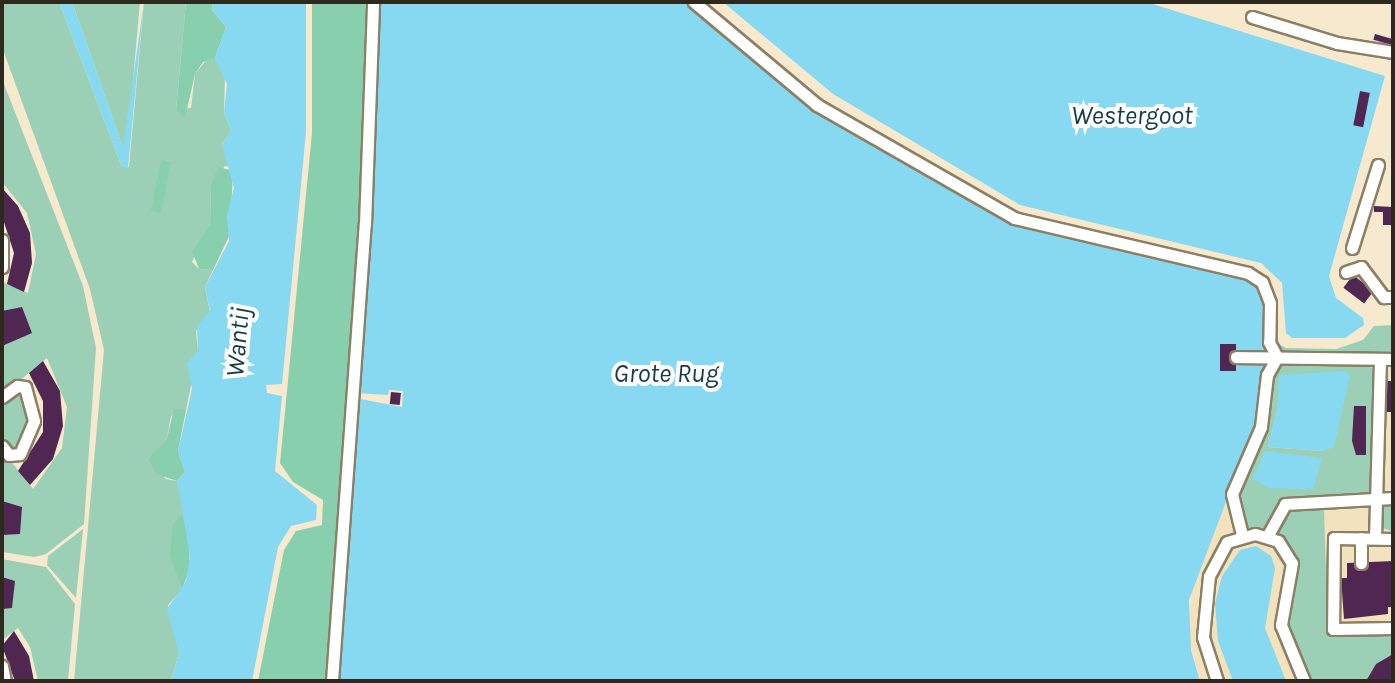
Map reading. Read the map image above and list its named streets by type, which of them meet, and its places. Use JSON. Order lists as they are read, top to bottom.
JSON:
{
  "water": ["Westergoot", "Wantij", "Grote Rug"]
}
